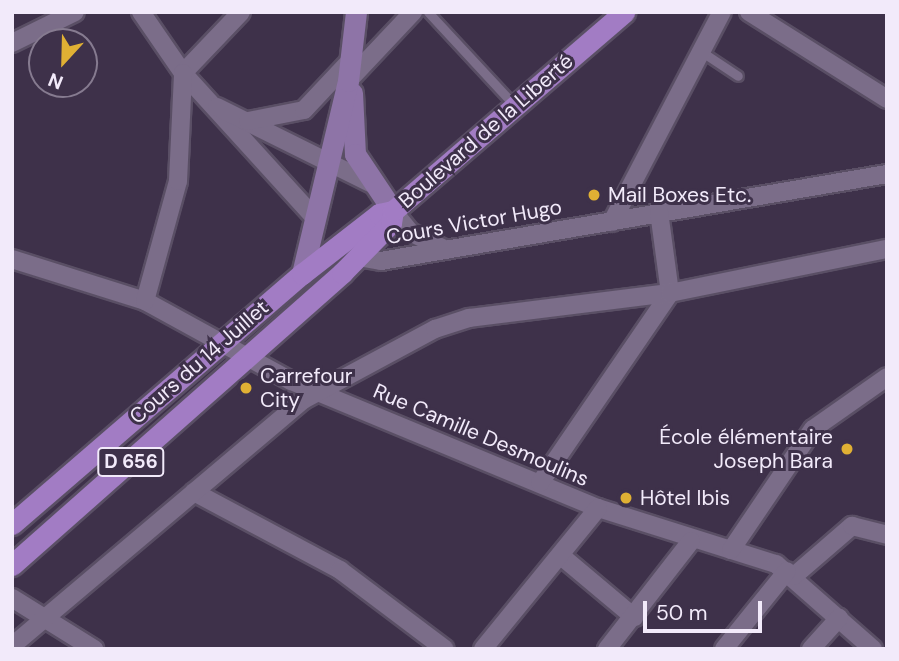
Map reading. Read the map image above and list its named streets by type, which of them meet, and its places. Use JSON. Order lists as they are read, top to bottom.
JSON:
{
  "streets": {
    "main road": ["Boulevard de la Liberté", "Cours du 14 Juillet", "D 656"],
    "street": ["Cours Victor Hugo", "Rue Camille Desmoulins"]
  },
  "crossings": [
    ["Boulevard de la Liberté", "Cours du 14 Juillet"],
    ["Cours Victor Hugo", "Cours du 14 Juillet"],
    ["Cours du 14 Juillet", "Rue Camille Desmoulins"]
  ],
  "places": [
    "Mail Boxes Etc.",
    "Carrefour City",
    "École élémentaire Joseph Bara",
    "Hôtel Ibis"
  ],
  "scale_bar": "50 m",
  "north": "bottom"
}
